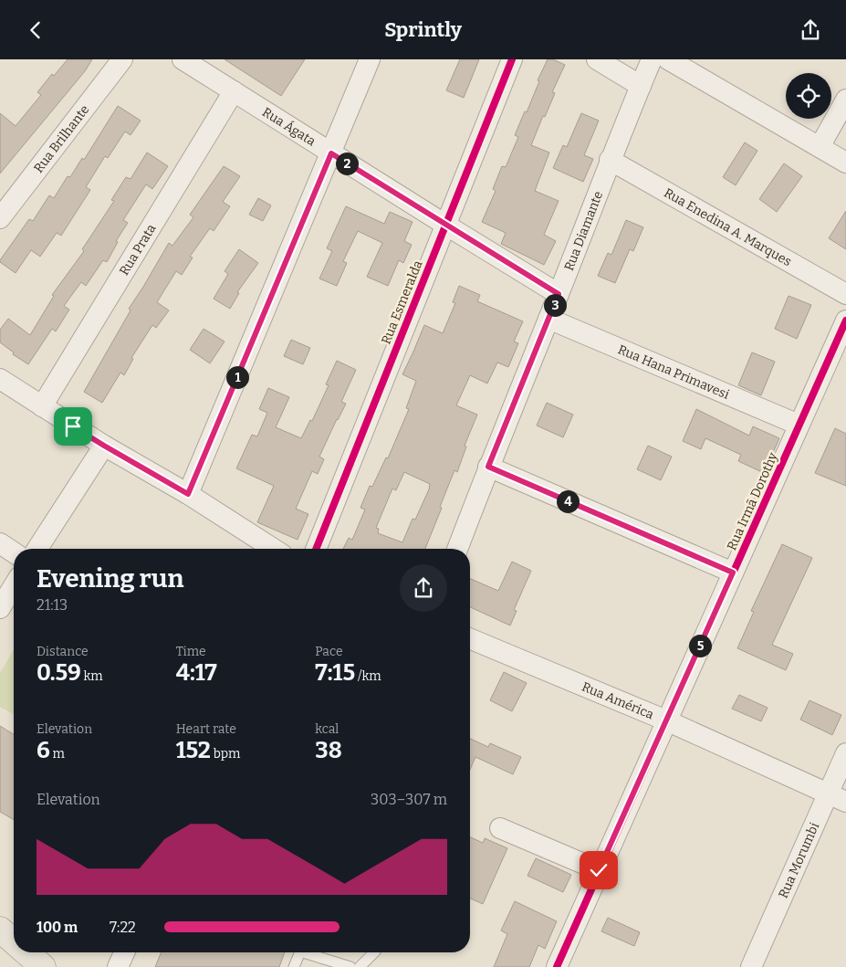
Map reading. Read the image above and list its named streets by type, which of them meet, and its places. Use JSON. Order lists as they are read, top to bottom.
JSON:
{
  "streets": {
    "street": [
      "Rua Ágata",
      "Rua Brilhante",
      "Rua Enedina A. Marques",
      "Rua Diamante",
      "Rua Prata",
      "Rua Esmeralda",
      "Rua Hana Primavesi",
      "Rua Irmã Dorothy",
      "Rua América",
      "Rua Morumbi"
    ]
  },
  "crossings": [
    ["Rua Ágata", "Rua Diamante"],
    ["Rua Ágata", "Rua Prata"],
    ["Rua Ágata", "Rua Esmeralda"],
    ["Rua Enedina A. Marques", "Rua Diamante"],
    ["Rua Diamante", "Rua Hana Primavesi"],
    ["Rua Hana Primavesi", "Rua Irmã Dorothy"],
    ["Rua Irmã Dorothy", "Rua América"],
    ["Rua América", "Rua Morumbi"]
  ],
  "page": {
    "header": "Sprintly",
    "pins": [
      "2",
      "3",
      "1",
      "4",
      "5"
    ],
    "heading": ["Evening run", "21:13"],
    "stats": [
      ["Distance", "0.59 km"],
      ["Time", "4:17"],
      ["Pace", "7:15 /km"],
      ["Elevation", "6 m"],
      ["Heart rate", "152 bpm"],
      ["kcal", "38"]
    ],
    "chart": ["Elevation", "303–307 m"],
    "list": [
      {
        "name": "100 m",
        "note": "7:22"
      }
    ]
  }
}
